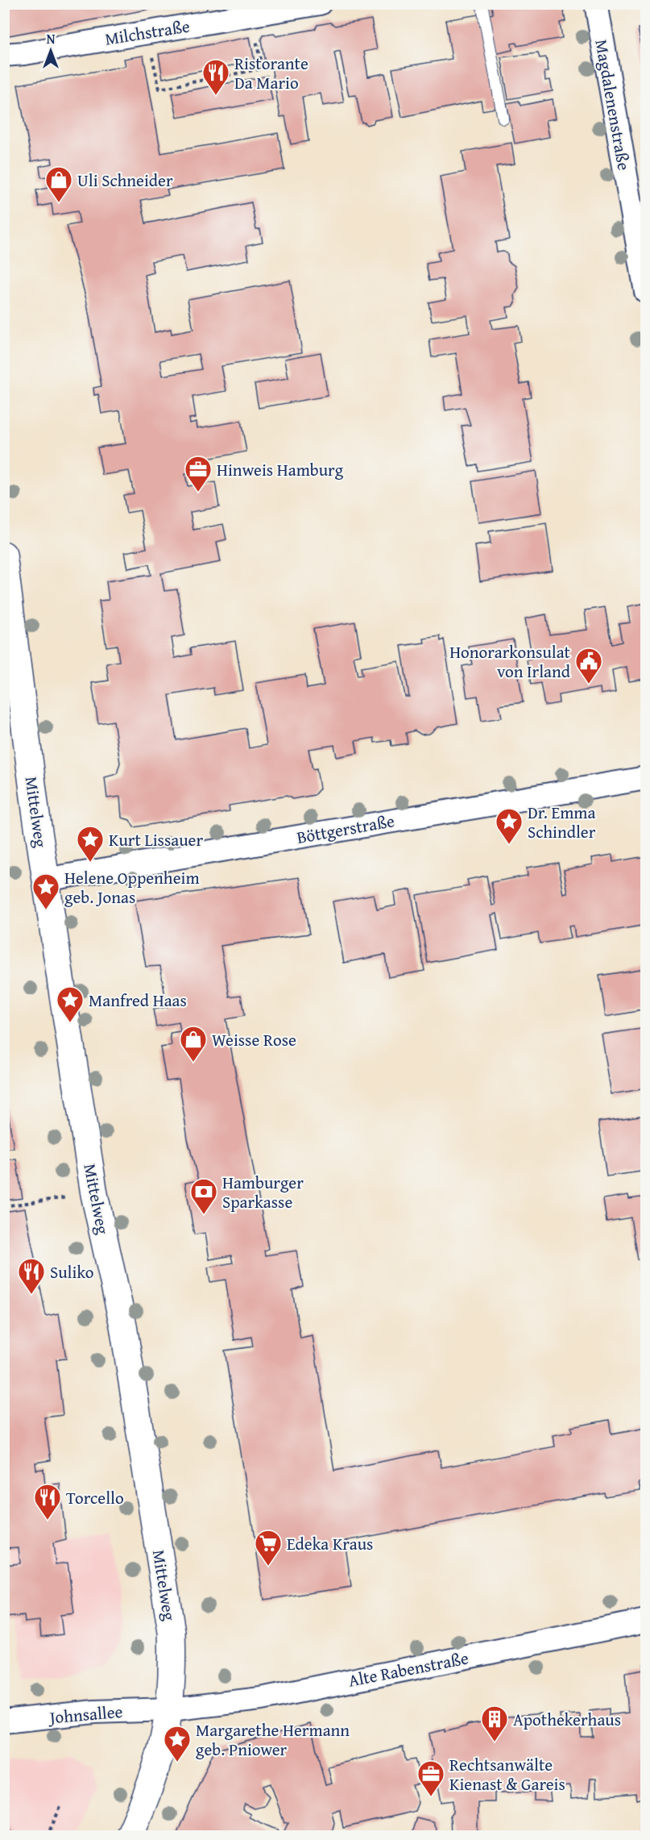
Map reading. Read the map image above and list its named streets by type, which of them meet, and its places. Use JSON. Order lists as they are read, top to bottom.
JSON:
{
  "streets": {
    "street": [
      "Milchstraße",
      "Magdalenenstraße",
      "Mittelweg",
      "Böttgerstraße",
      "Alte Rabenstraße",
      "Johnsallee"
    ]
  },
  "crossings": [
    ["Mittelweg", "Böttgerstraße"],
    ["Mittelweg", "Alte Rabenstraße"],
    ["Mittelweg", "Johnsallee"],
    ["Alte Rabenstraße", "Johnsallee"]
  ],
  "places": {
    "restaurant": ["Ristorante Da Mario", "Suliko", "Torcello"],
    "shop": ["Uli Schneider", "Weisse Rose"],
    "office": ["Hinweis Hamburg", "Rechtsanwälte Kienast & Gareis"],
    "public building": ["Honorarkonsulat von Irland"],
    "place": [
      "Dr. Emma Schindler",
      "Kurt Lissauer",
      "Helene Oppenheim geb. Jonas",
      "Manfred Haas",
      "Margarethe Hermann geb. Pniower"
    ],
    "bank": ["Hamburger Sparkasse"],
    "supermarket": ["Edeka Kraus"],
    "building": ["Apothekerhaus"]
  },
  "north": "top"
}
